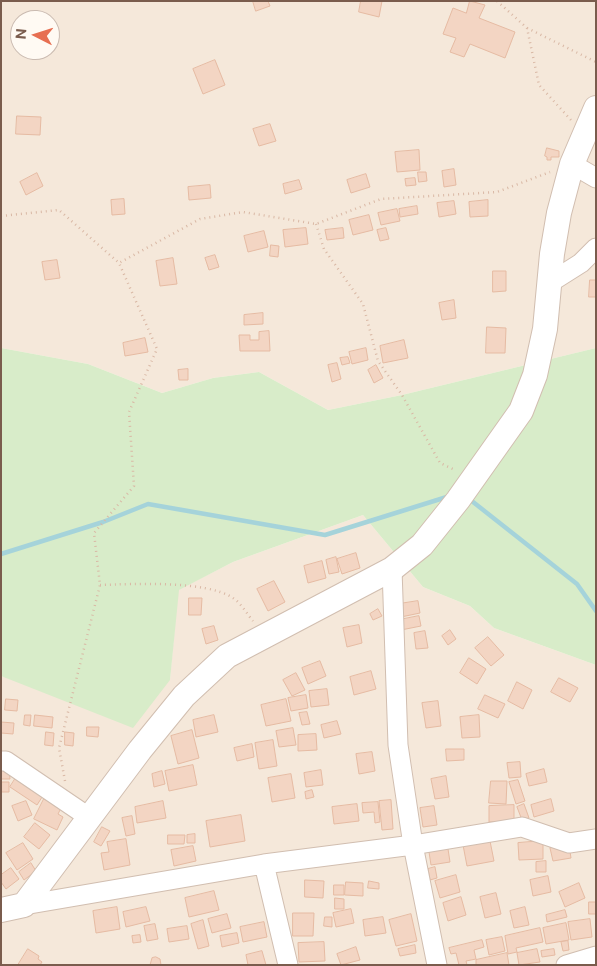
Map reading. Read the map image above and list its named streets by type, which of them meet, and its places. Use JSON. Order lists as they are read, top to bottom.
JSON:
{
  "north": "left"
}
